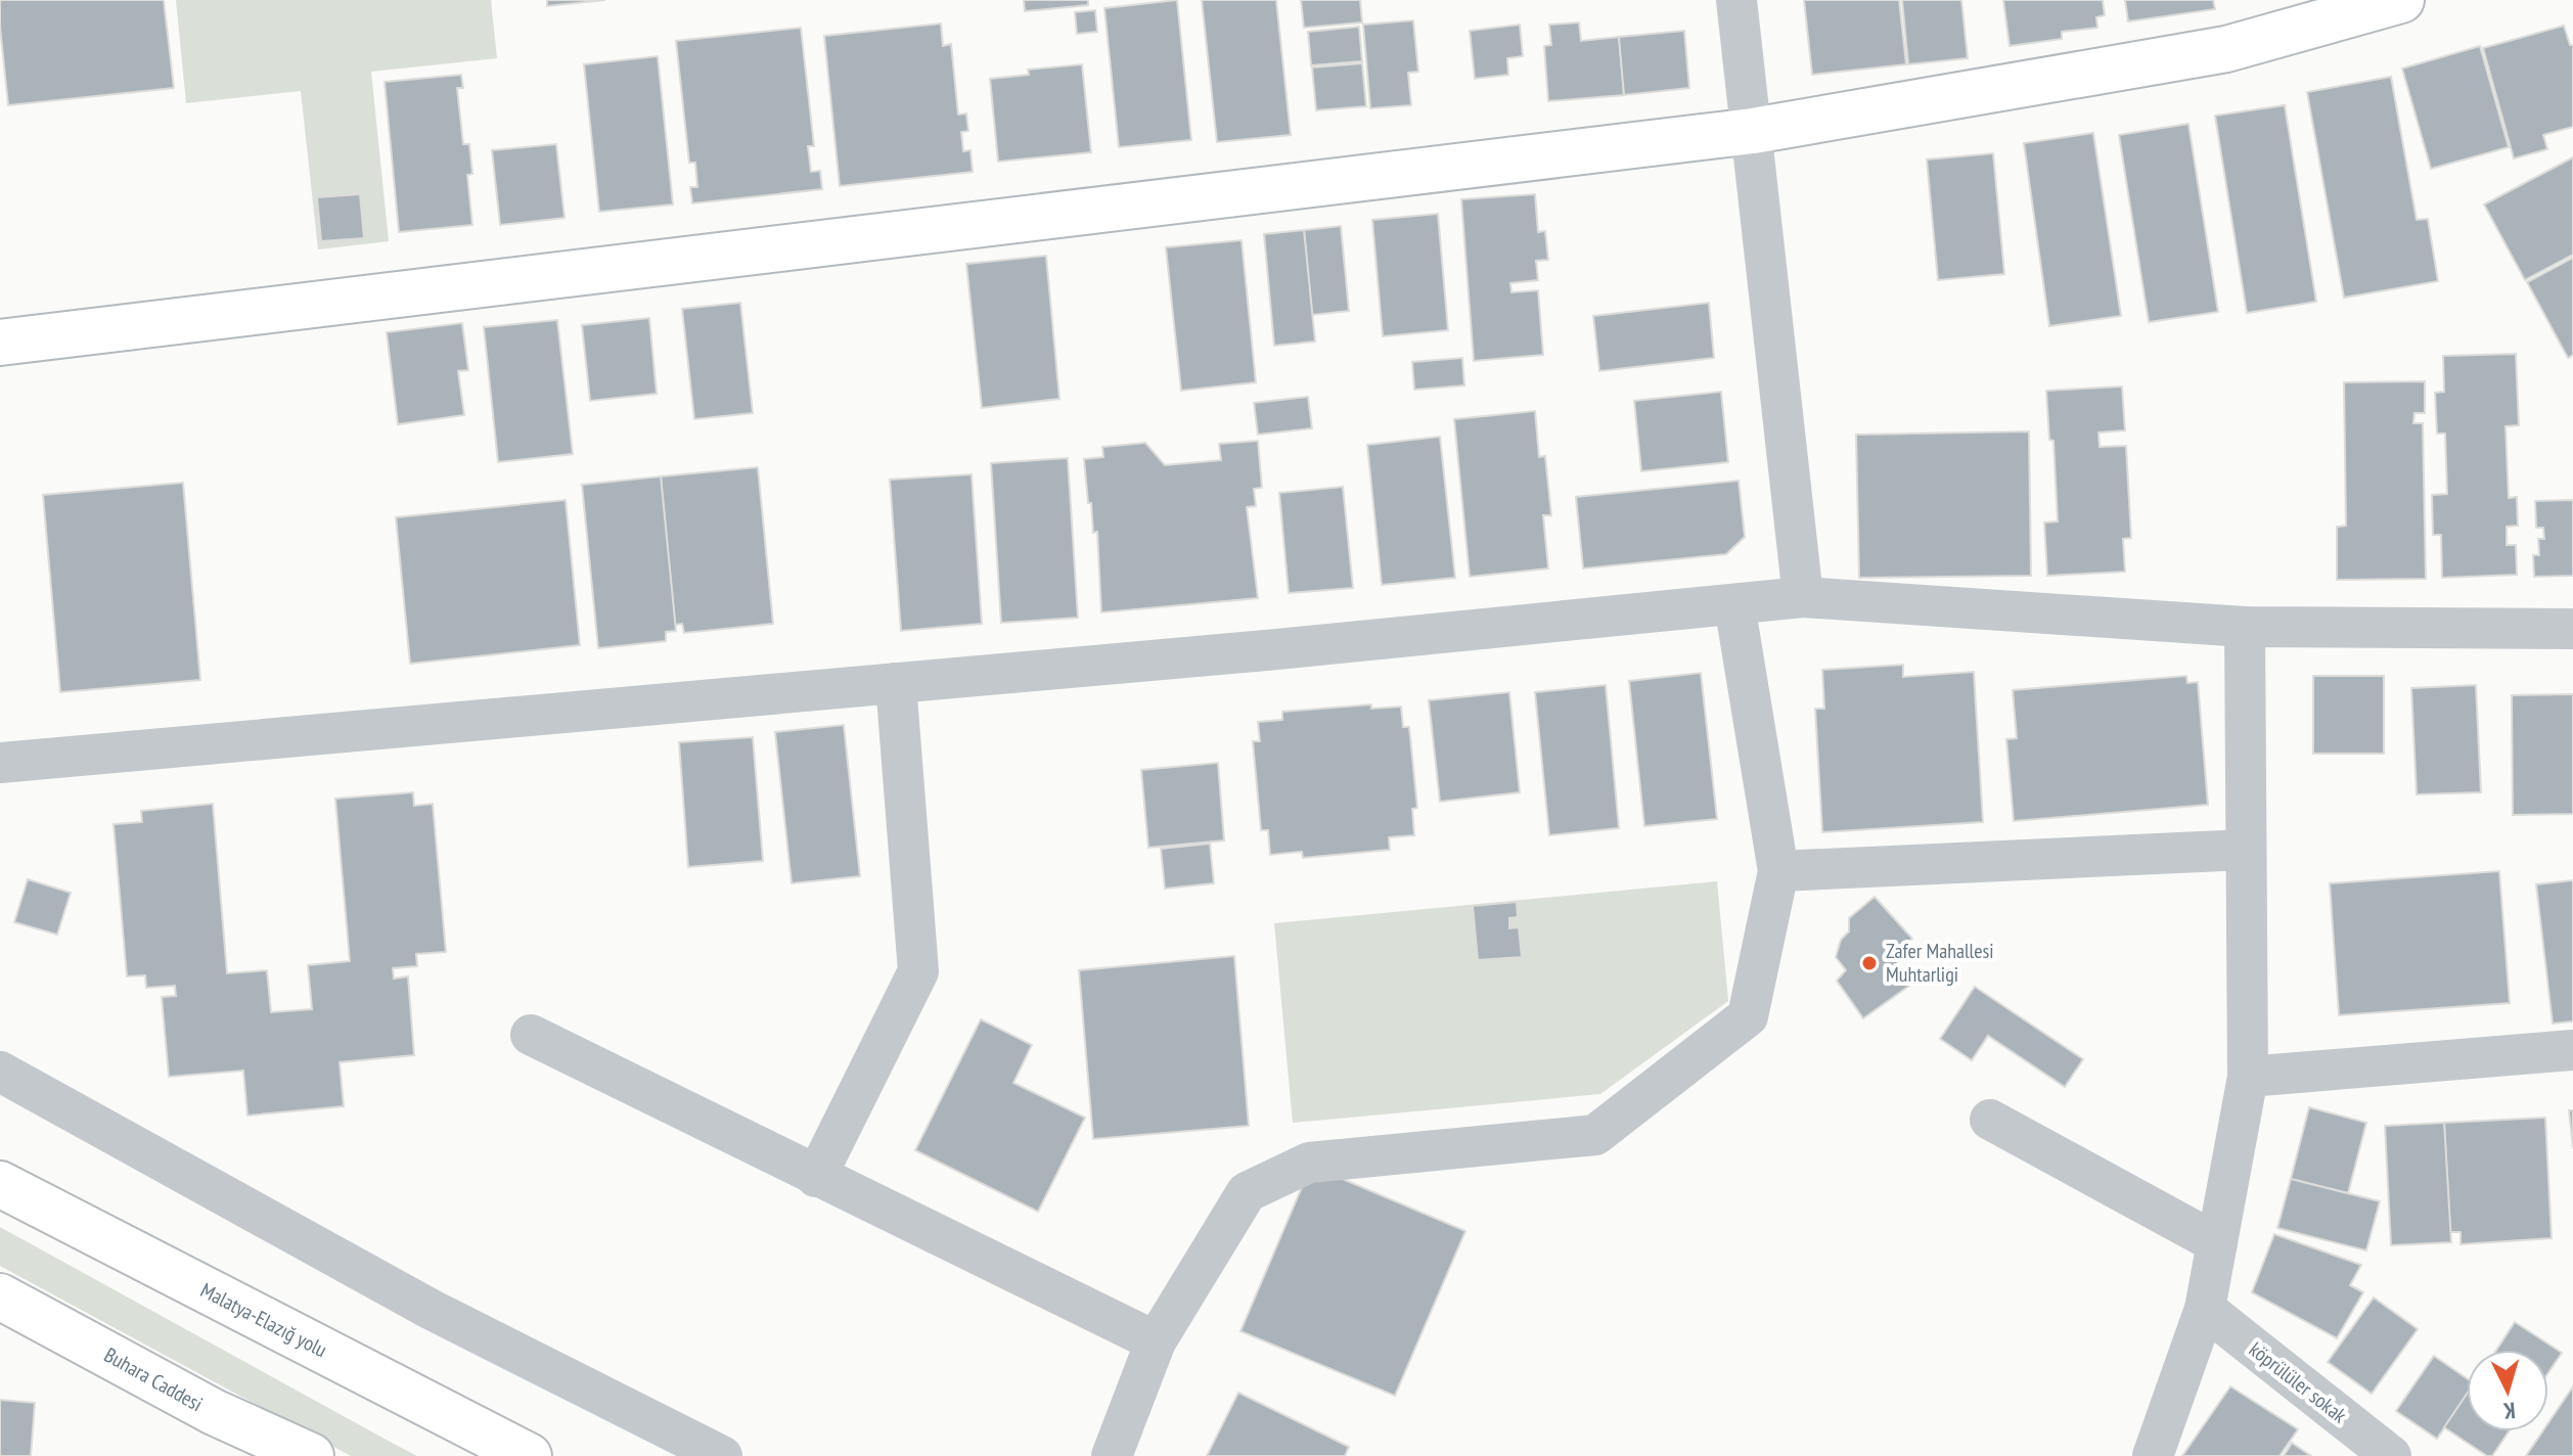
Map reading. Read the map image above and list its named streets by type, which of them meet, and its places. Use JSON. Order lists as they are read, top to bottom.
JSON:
{
  "streets": {
    "main road": ["Malatya-Elazığ yolu", "Buhara Caddesi"],
    "street": ["köprülüler sokak"]
  },
  "places": ["Zafer Mahallesi Muhtarligi"],
  "north": "bottom"
}
